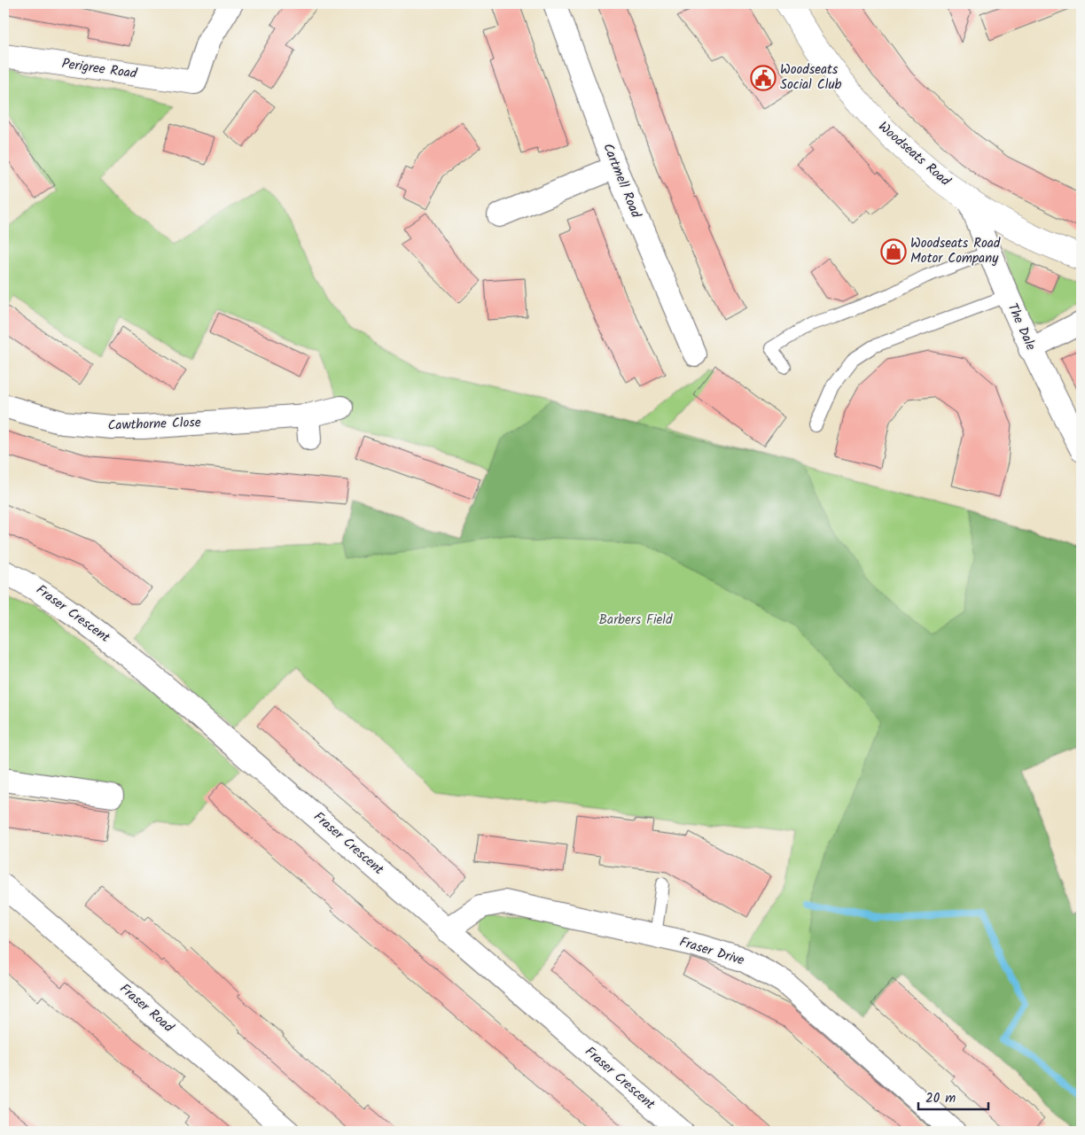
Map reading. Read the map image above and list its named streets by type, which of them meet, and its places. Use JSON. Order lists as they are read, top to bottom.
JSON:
{
  "streets": {
    "street": [
      "Perigree Road",
      "Woodseats Road",
      "Cartmell Road",
      "The Dale",
      "Cawthorne Close",
      "Fraser Crescent",
      "Fraser Drive",
      "Fraser Road"
    ]
  },
  "crossings": [
    ["Woodseats Road", "The Dale"],
    ["Fraser Crescent", "Fraser Drive"]
  ],
  "parks": ["Barbers Field"],
  "places": {
    "public building": ["Woodseats Social Club"],
    "shop": ["Woodseats Road Motor Company"]
  },
  "scale_bar": "20 m"
}
